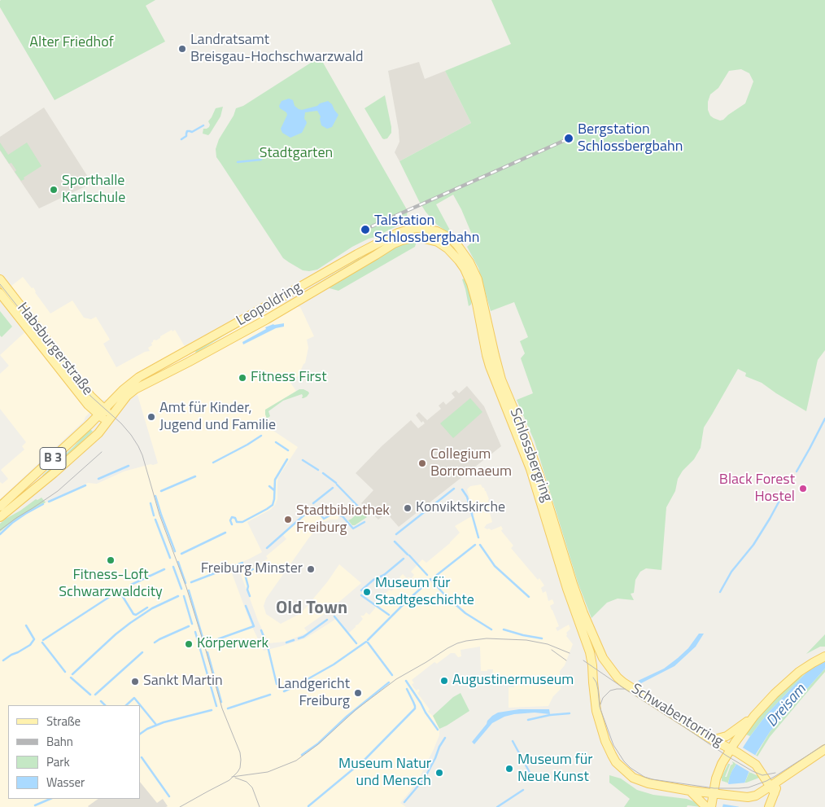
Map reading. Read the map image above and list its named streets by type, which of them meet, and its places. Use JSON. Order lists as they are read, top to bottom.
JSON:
{
  "streets": {
    "main road": [
      "Leopoldring",
      "Habsburgerstraße",
      "Schlossbergring",
      "B 3",
      "Schwabentorring"
    ]
  },
  "crossings": [
    ["Leopoldring", "Habsburgerstraße"],
    ["Leopoldring", "Schlossbergring"],
    ["Leopoldring", "B 3"],
    ["Habsburgerstraße", "B 3"],
    ["Schlossbergring", "Schwabentorring"]
  ],
  "districts": ["Old Town"],
  "water": ["Dreisam"],
  "parks": ["Alter Friedhof", "Stadtgarten"],
  "places": [
    "Landratsamt Breisgau-Hochschwarzwald",
    "Bergstation Schlossbergbahn",
    "Sporthalle Karlschule",
    "Talstation Schlossbergbahn",
    "Fitness First",
    "Amt für Kinder, Jugend und Familie",
    "Collegium Borromaeum",
    "Black Forest Hostel",
    "Konviktskirche",
    "Stadtbibliothek Freiburg",
    "Fitness-Loft Schwarzwaldcity",
    "Freiburg Minster",
    "Museum für Stadtgeschichte",
    "Körperwerk",
    "Augustinermuseum",
    "Sankt Martin",
    "Landgericht Freiburg",
    "Museum für Neue Kunst",
    "Museum Natur und Mensch"
  ],
  "legend": [
    "Straße",
    "Bahn",
    "Park",
    "Wasser"
  ]
}
